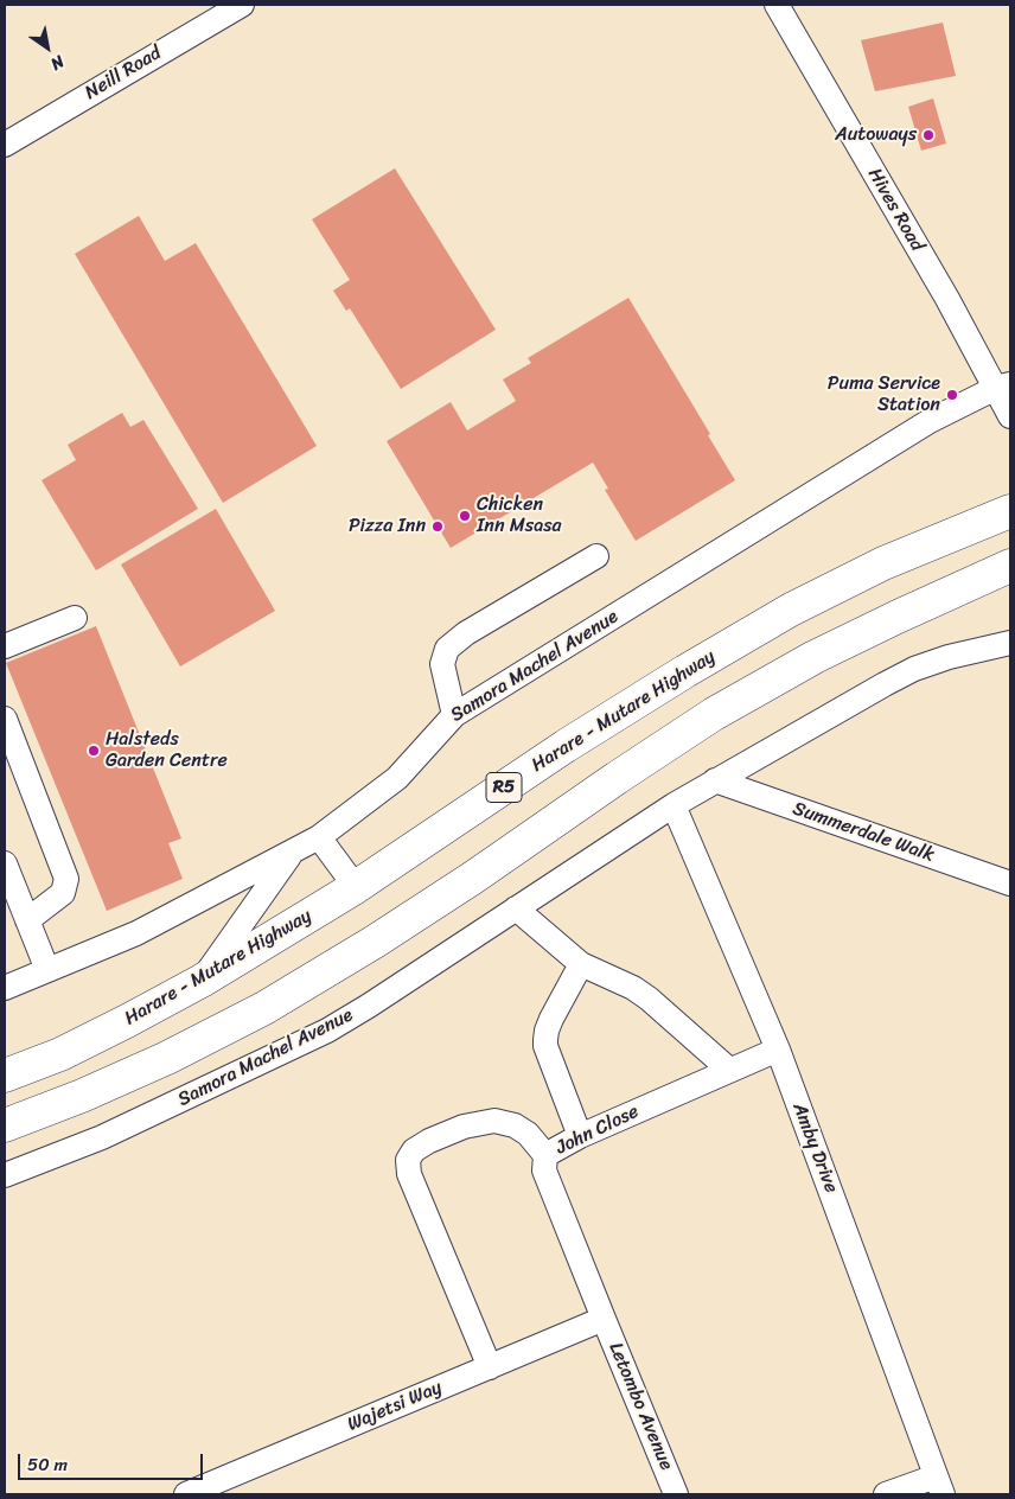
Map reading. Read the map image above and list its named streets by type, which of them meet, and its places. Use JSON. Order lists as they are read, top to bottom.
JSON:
{
  "streets": {
    "highway": ["Harare - Mutare Highway", "R5"],
    "street": [
      "Neill Road",
      "Hives Road",
      "Samora Machel Avenue",
      "Summerdale Walk",
      "John Close",
      "Amby Drive",
      "Wajetsi Way",
      "Letombo Avenue"
    ]
  },
  "crossings": [
    ["Hives Road", "Samora Machel Avenue"],
    ["Samora Machel Avenue", "Summerdale Walk"],
    ["Samora Machel Avenue", "Amby Drive"],
    ["John Close", "Amby Drive"],
    ["John Close", "Wajetsi Way"],
    ["John Close", "Letombo Avenue"],
    ["Wajetsi Way", "Letombo Avenue"]
  ],
  "places": [
    "Autoways",
    "Puma Service Station",
    "Chicken Inn Msasa",
    "Pizza Inn",
    "Halsteds Garden Centre"
  ],
  "scale_bar": "50 m",
  "north": "bottom right"
}
